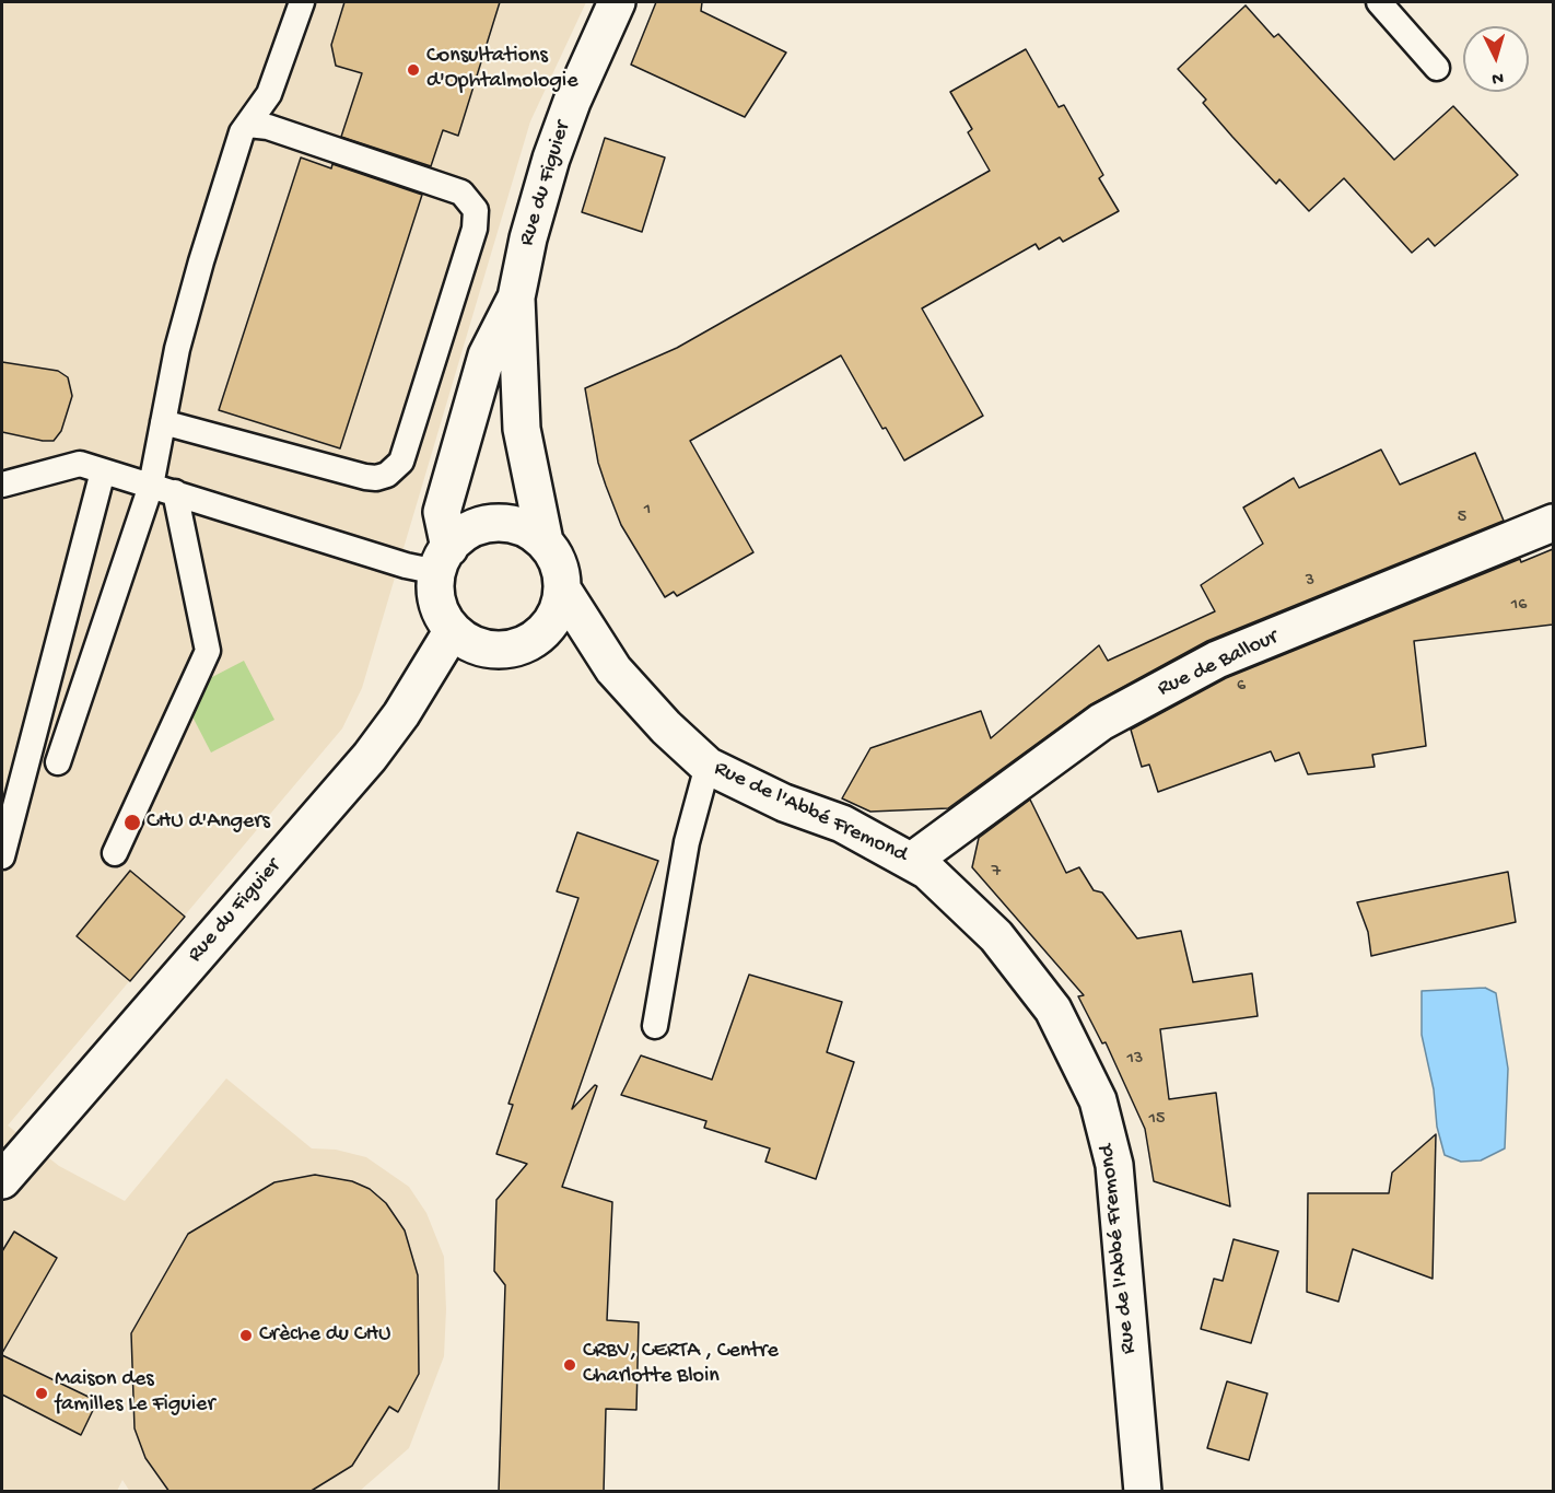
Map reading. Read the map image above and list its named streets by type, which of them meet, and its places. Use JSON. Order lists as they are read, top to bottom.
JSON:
{
  "streets": {
    "street": ["Rue du Figuier", "Rue de Ballour", "Rue de l'Abbé Fremond"]
  },
  "crossings": [
    ["Rue du Figuier", "Rue de l'Abbé Fremond"],
    ["Rue de Ballour", "Rue de l'Abbé Fremond"]
  ],
  "places": [
    "Consultations d'Ophtalmologie",
    "CHU d'Angers",
    "Crèche du CHU",
    "CRBV, CERTA , Centre Charlotte Bloin",
    "Maison des familles Le Figuier"
  ],
  "house_numbers": [
    "1",
    "5",
    "3",
    "16",
    "6",
    "7",
    "13",
    "15"
  ],
  "north": "bottom"
}
